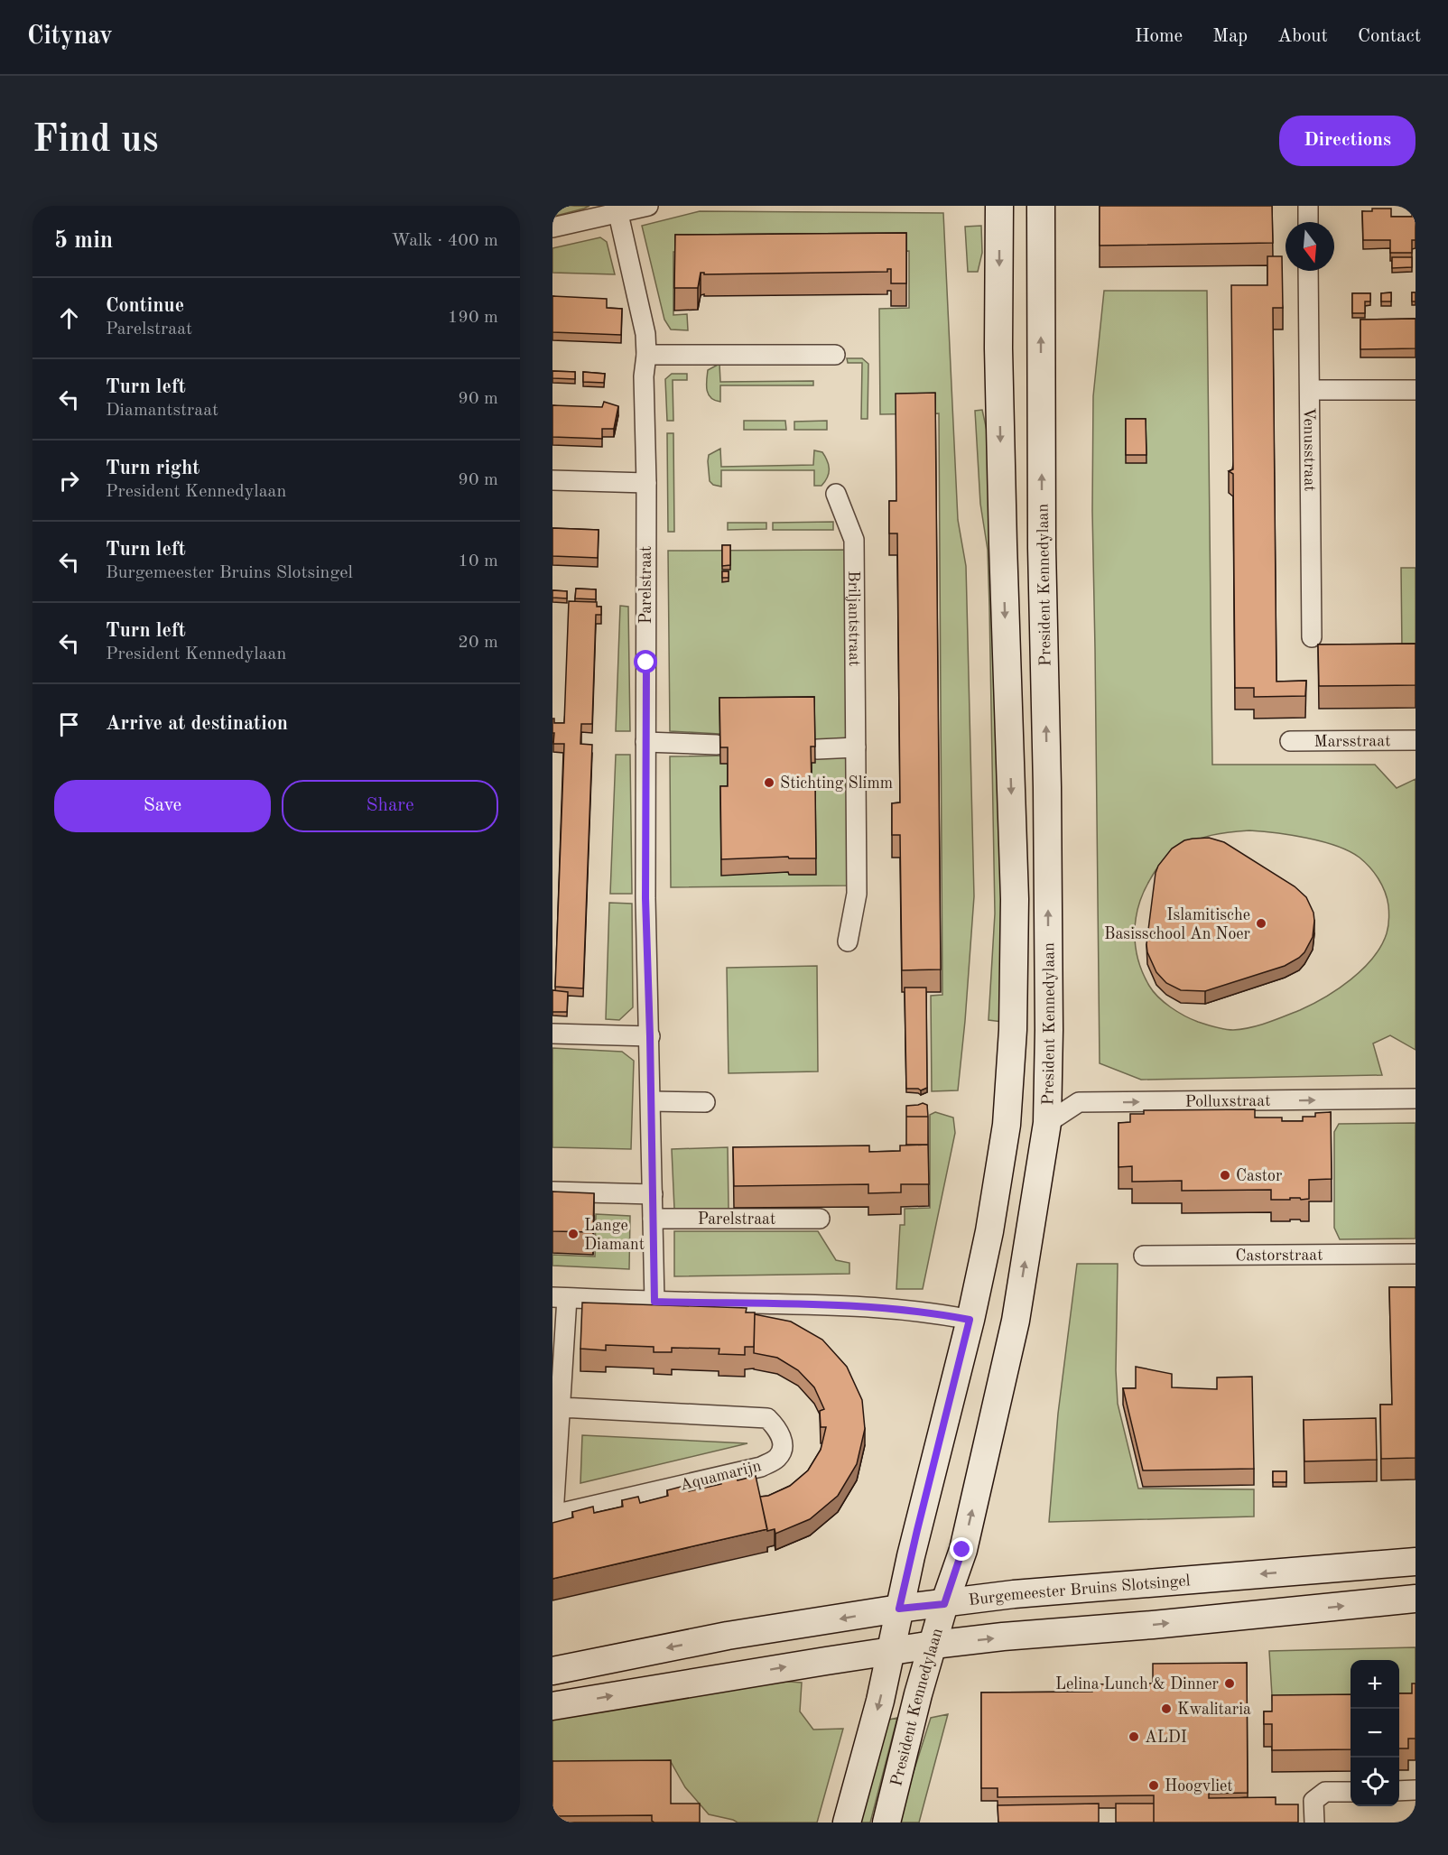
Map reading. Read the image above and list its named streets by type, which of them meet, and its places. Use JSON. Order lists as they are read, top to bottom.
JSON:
{
  "streets": {
    "main road": ["President Kennedylaan", "Burgemeester Bruins Slotsingel"],
    "street": [
      "Venusstraat",
      "Parelstraat",
      "Briljantstraat",
      "Marsstraat",
      "Polluxstraat",
      "Castorstraat",
      "Aquamarijn"
    ]
  },
  "crossings": [
    ["President Kennedylaan", "Polluxstraat"],
    ["President Kennedylaan", "Burgemeester Bruins Slotsingel"]
  ],
  "one_way": ["Polluxstraat"],
  "places": [
    "Stichting Slimm",
    "Islamitische Basisschool An Noer",
    "Castor",
    "Lange Diamant",
    "Lelina Lunch & Dinner",
    "Kwalitaria",
    "ALDI",
    "Hoogvliet"
  ],
  "north": "bottom",
  "page": {
    "header": "Citynav",
    "nav": [
      "Home",
      "Map",
      "About",
      "Contact"
    ],
    "buttons": [
      "Directions",
      ["Save", "Share"]
    ],
    "title": "Find us",
    "heading": ["5 min", "Walk · 400 m"],
    "list": [
      ["Continue", "Parelstraat", "190 m"],
      ["Turn left", "Diamantstraat", "90 m"],
      ["Turn right", "President Kennedylaan", "90 m"],
      ["Turn left", "Burgemeester Bruins Slotsingel", "10 m"],
      ["Turn left", "President Kennedylaan", "20 m"],
      "Arrive at destination"
    ],
    "map_buttons": ["+", "−"]
  }
}
